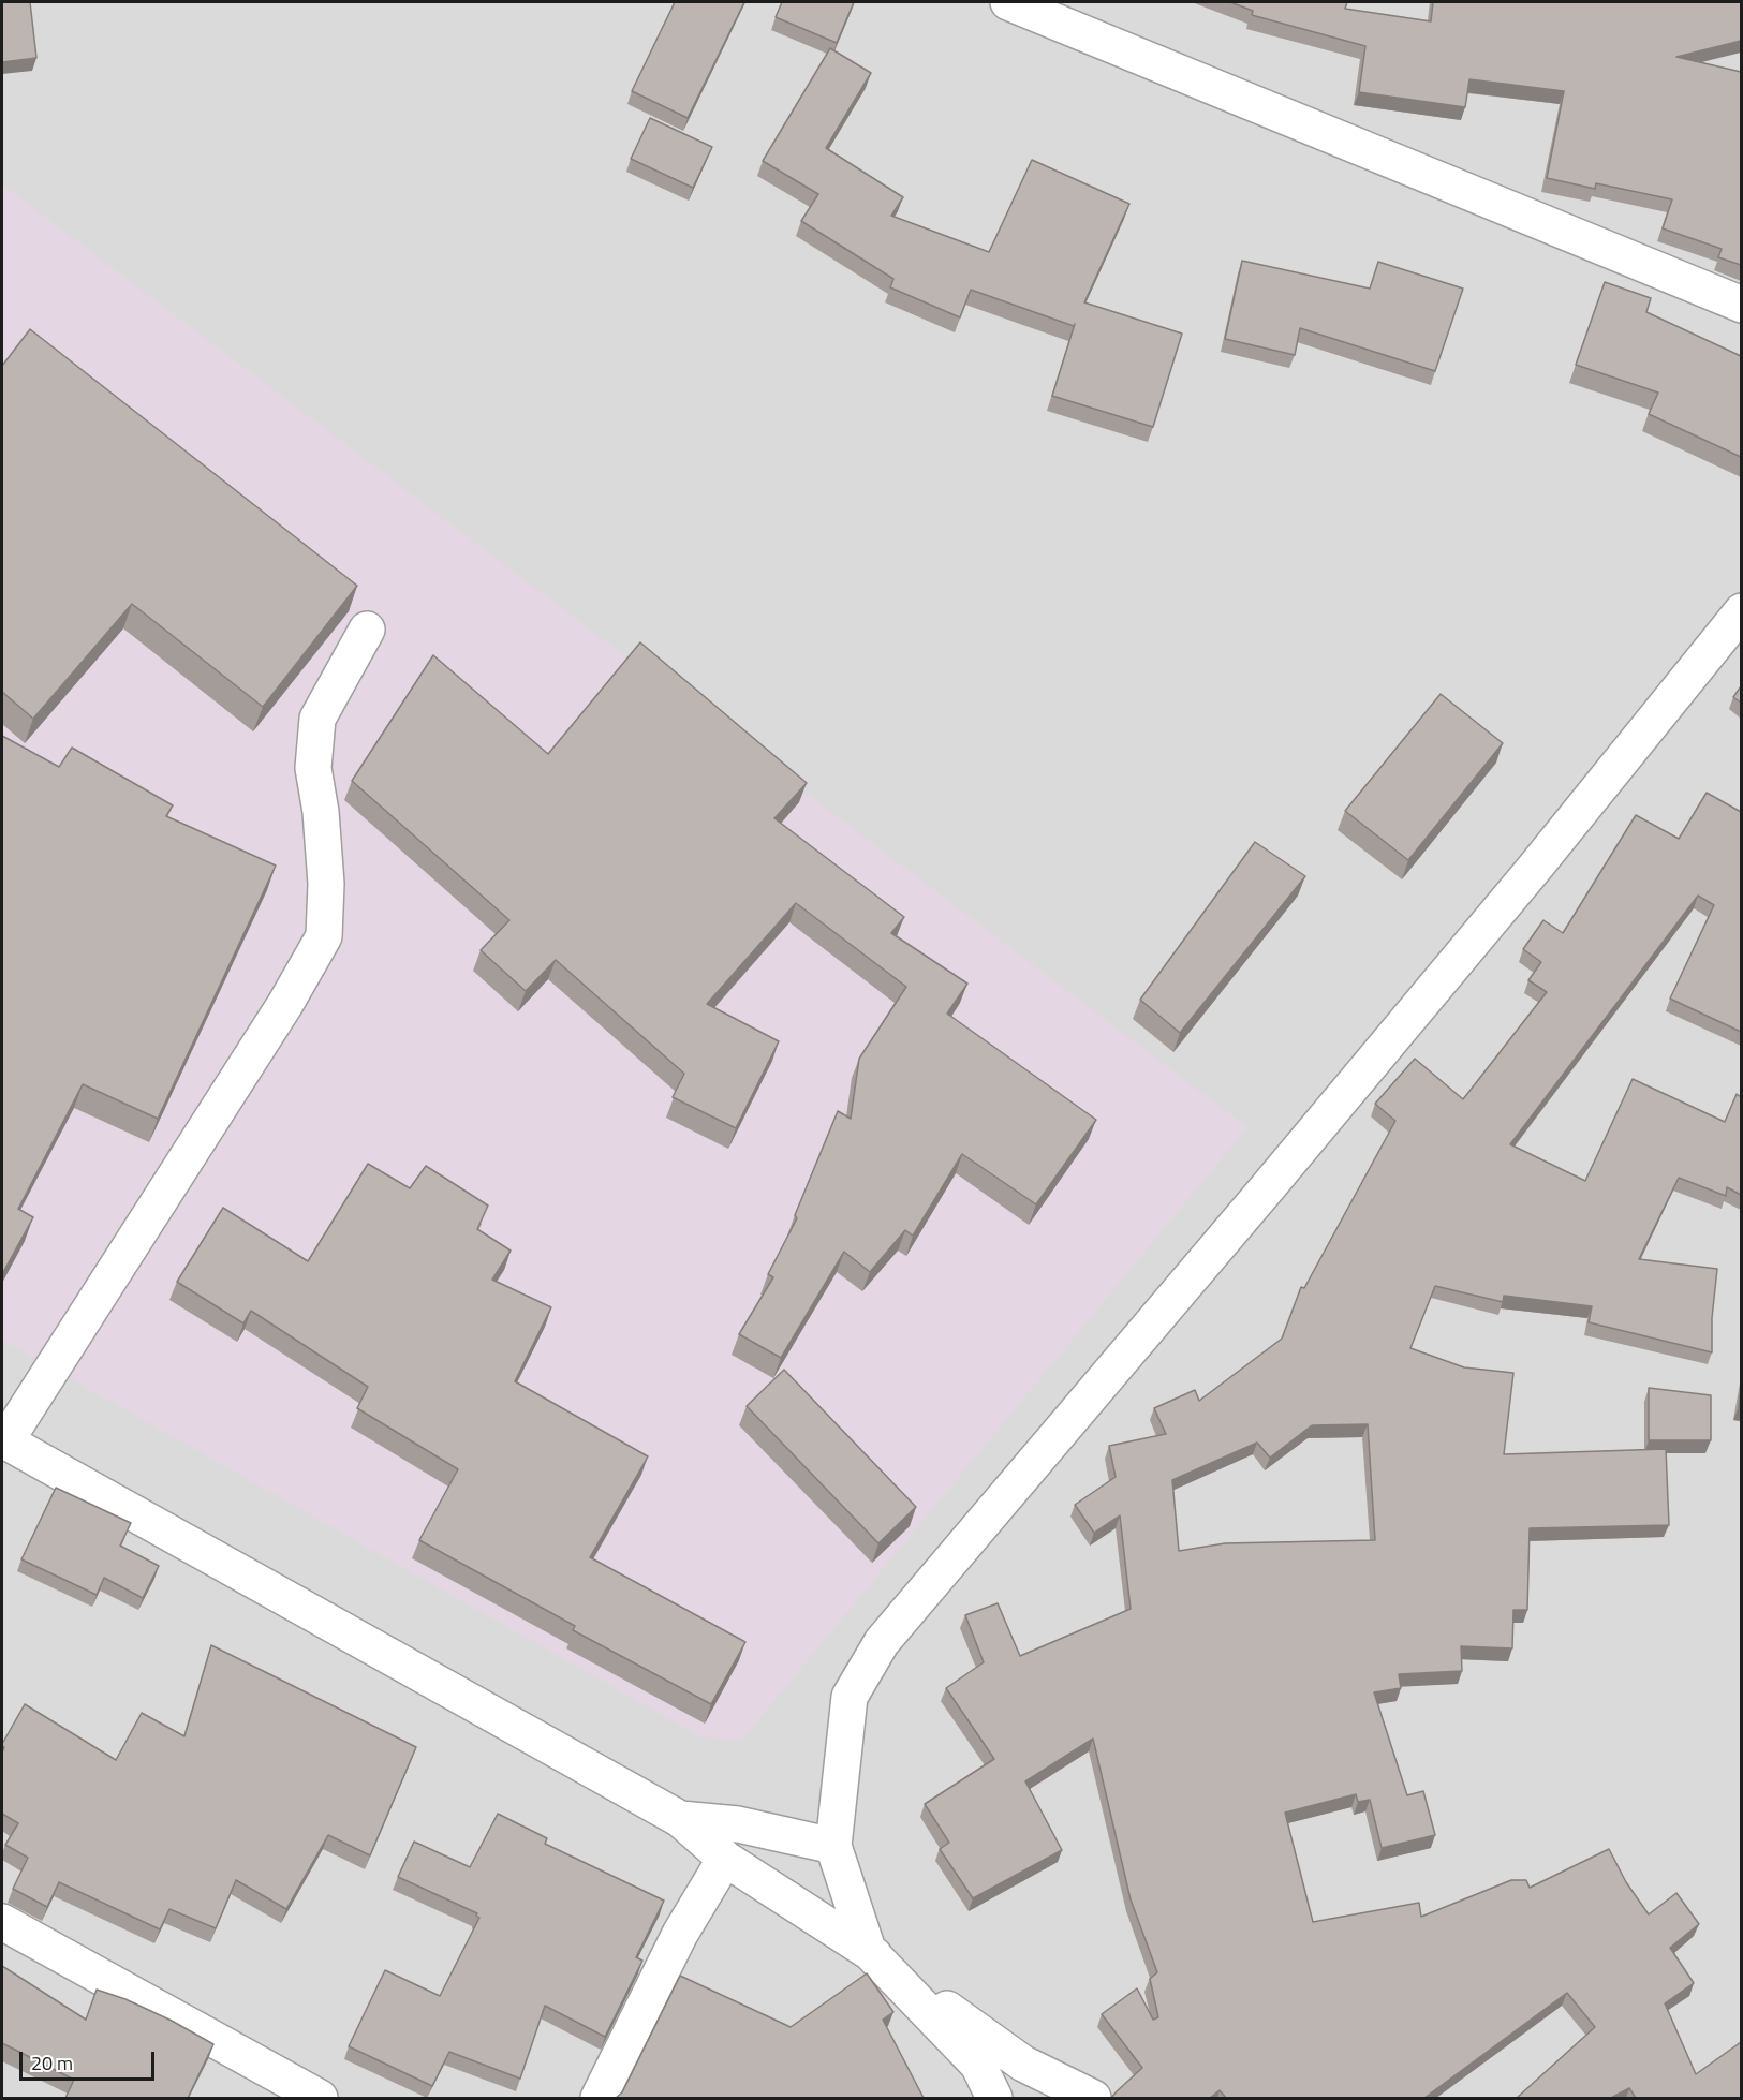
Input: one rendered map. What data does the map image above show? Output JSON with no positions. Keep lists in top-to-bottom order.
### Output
{
  "scale_bar": "20 m"
}
